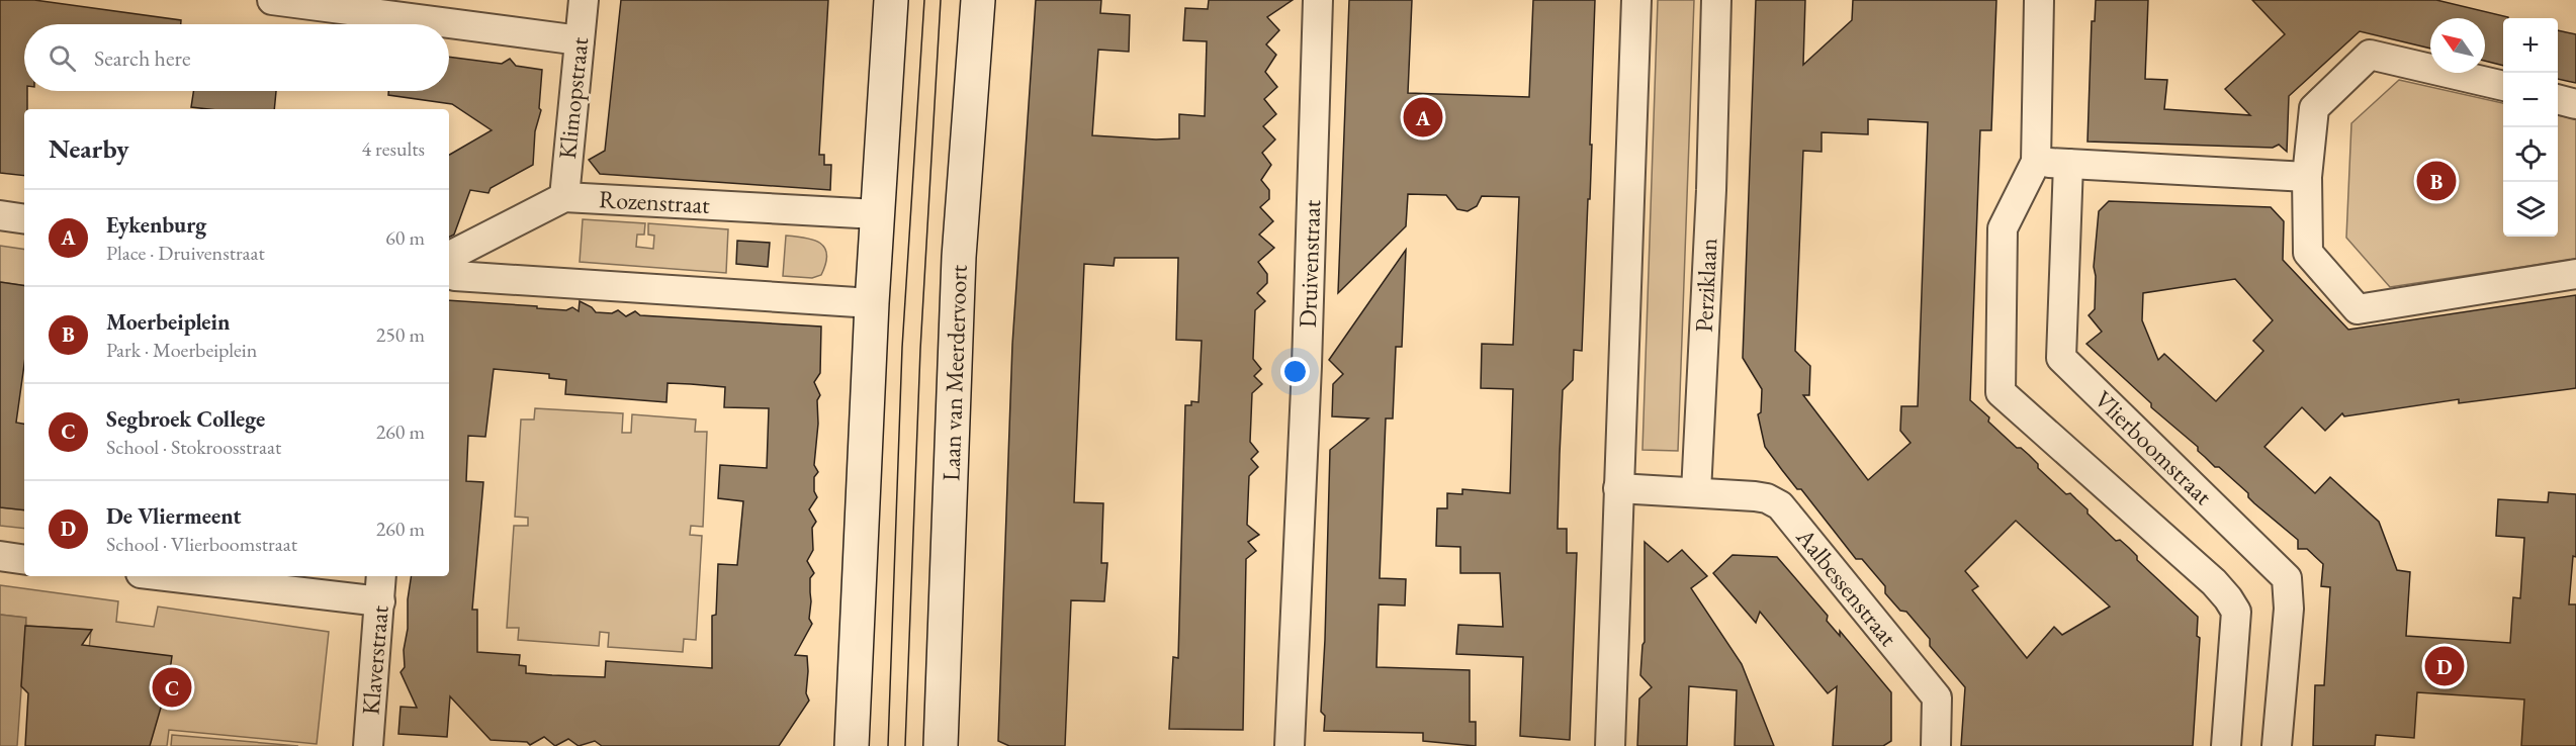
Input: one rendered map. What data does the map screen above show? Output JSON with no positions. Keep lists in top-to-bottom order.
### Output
{
  "streets": {
    "street": [
      "Klimopstraat",
      "Rozenstraat",
      "Druivenstraat",
      "Perziklaan",
      "Laan van Meerdervoort",
      "Vlierboomstraat",
      "Aalbessenstraat",
      "Klaverstraat"
    ]
  },
  "crossings": [
    ["Klimopstraat", "Rozenstraat"],
    ["Perziklaan", "Aalbessenstraat"]
  ],
  "north": "top left",
  "page": {
    "map_buttons": ["+", "−"],
    "search": "Search here",
    "pins": [
      "A",
      "B",
      "D",
      "C"
    ],
    "heading": ["Nearby", "4 results"],
    "list": [
      {
        "mark": "A",
        "name": "Eykenburg",
        "note": "Place · Druivenstraat",
        "value": "60 m"
      },
      {
        "mark": "B",
        "name": "Moerbeiplein",
        "note": "Park · Moerbeiplein",
        "value": "250 m"
      },
      {
        "mark": "C",
        "name": "Segbroek College",
        "note": "School · Stokroosstraat",
        "value": "260 m"
      },
      {
        "mark": "D",
        "name": "De Vliermeent",
        "note": "School · Vlierboomstraat",
        "value": "260 m"
      }
    ]
  }
}
